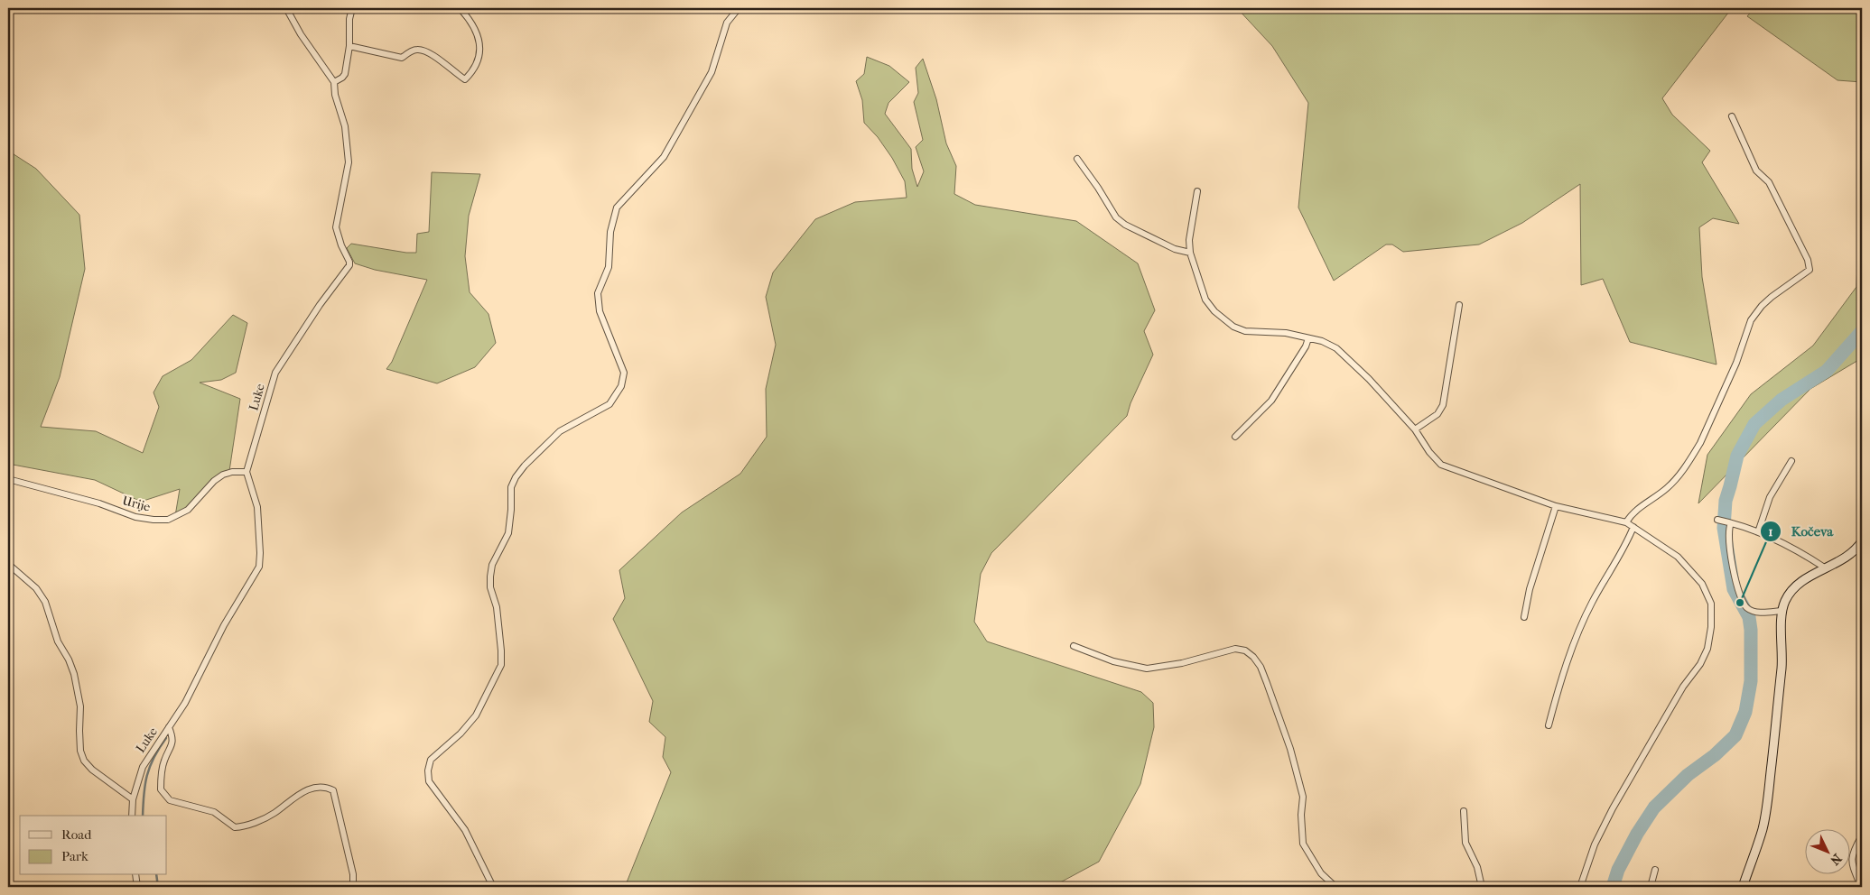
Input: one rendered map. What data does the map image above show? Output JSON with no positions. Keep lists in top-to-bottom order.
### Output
{
  "streets": {
    "street": ["Luke", "Urije"]
  },
  "crossings": [
    ["Luke", "Urije"]
  ],
  "places": ["Kočeva"],
  "legend": ["Road", "Park"],
  "north": "bottom right"
}
